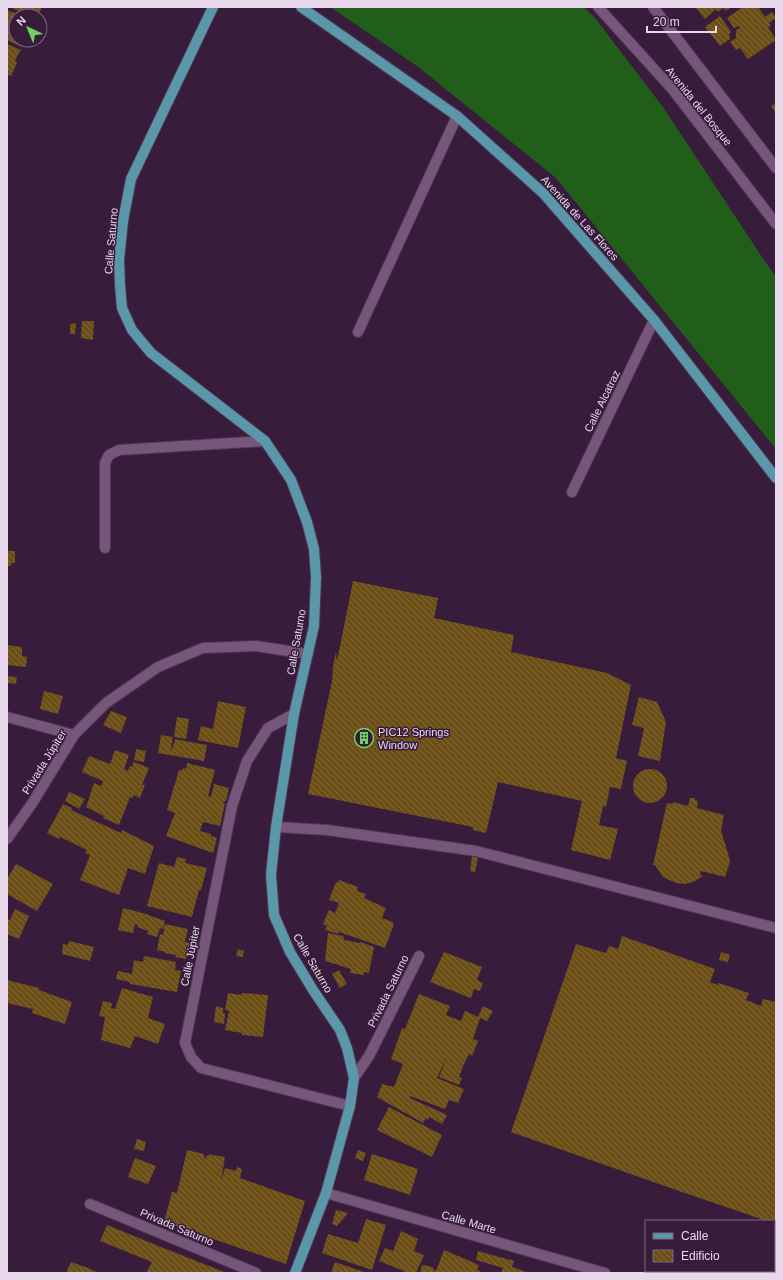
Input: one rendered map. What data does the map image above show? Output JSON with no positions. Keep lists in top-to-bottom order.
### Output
{
  "streets": {
    "main road": ["Avenida de Las Flores", "Calle Saturno"],
    "street": [
      "Avenida del Bosque",
      "Calle Alcatraz",
      "Privada Júpiter",
      "Calle Júpiter",
      "Privada Saturno",
      "Calle Marte"
    ]
  },
  "crossings": [
    ["Avenida de Las Flores", "Calle Alcatraz"],
    ["Calle Saturno", "Privada Júpiter"],
    ["Calle Saturno", "Calle Júpiter"],
    ["Calle Saturno", "Privada Saturno"],
    ["Calle Saturno", "Calle Marte"]
  ],
  "places": {
    "building": ["PIC12 Springs Window"]
  },
  "legend": ["Calle", "Edificio"],
  "scale_bar": "20 m",
  "north": "top left"
}
